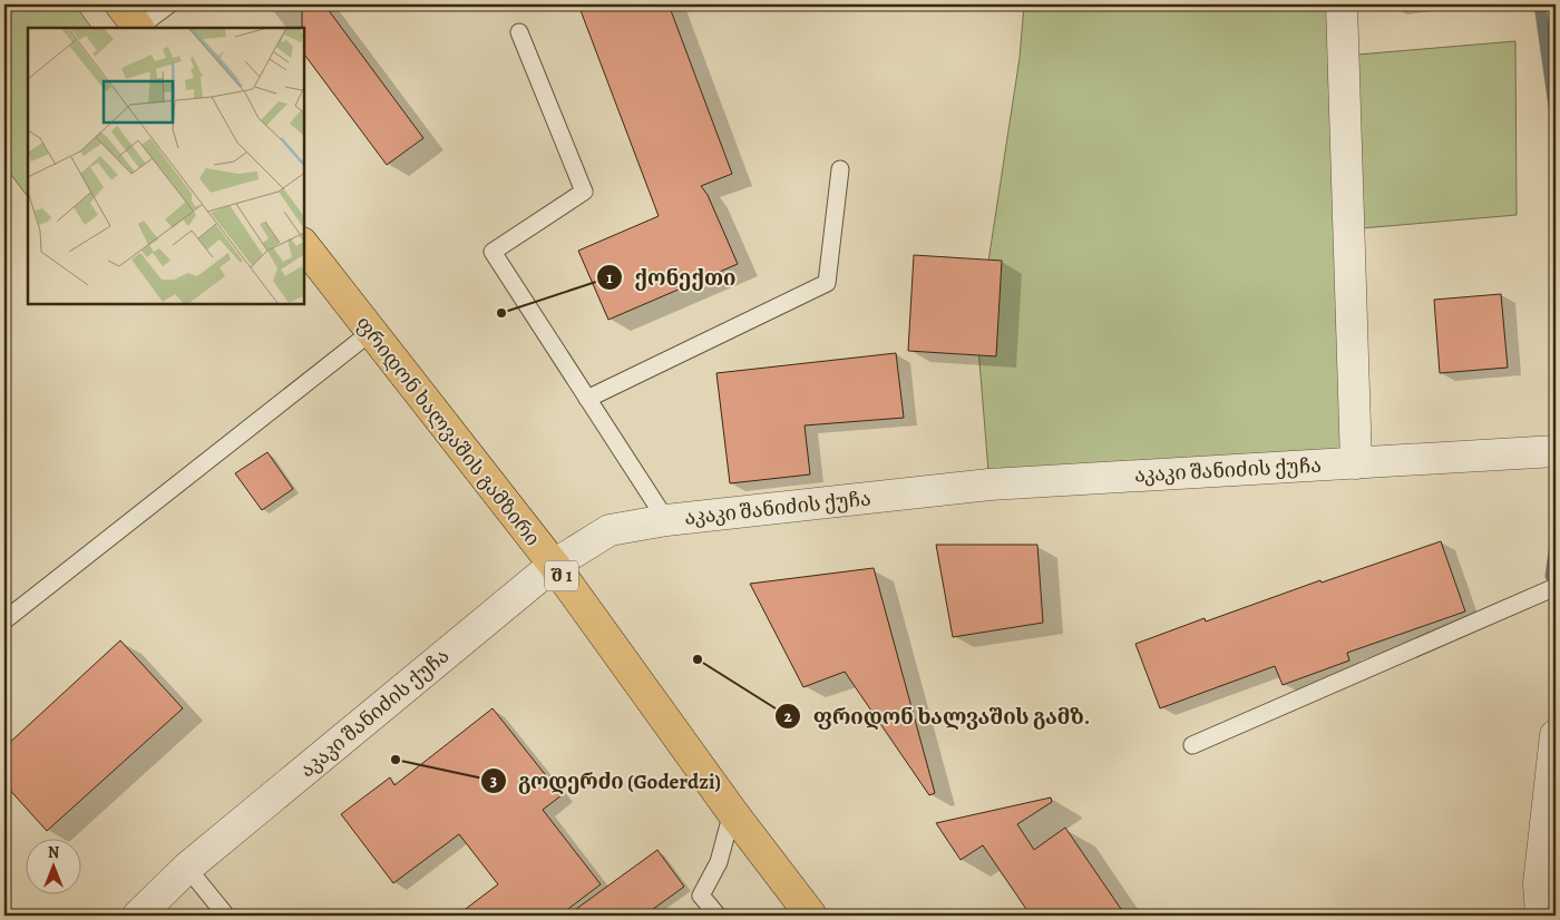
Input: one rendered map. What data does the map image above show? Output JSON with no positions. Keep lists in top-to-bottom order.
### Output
{
  "streets": {
    "main road": ["ფრიდონ ხალვაშის გამზირი", "შ 1"],
    "street": ["აკაკი შანიძის ქუჩა"]
  },
  "crossings": [
    ["ფრიდონ ხალვაშის გამზირი", "აკაკი შანიძის ქუჩა"]
  ],
  "places": ["ქონექთი", "ფრიდონ ხალვაშის გამზ.", "გოდერძი (Goderdzi)"],
  "north": "top"
}
